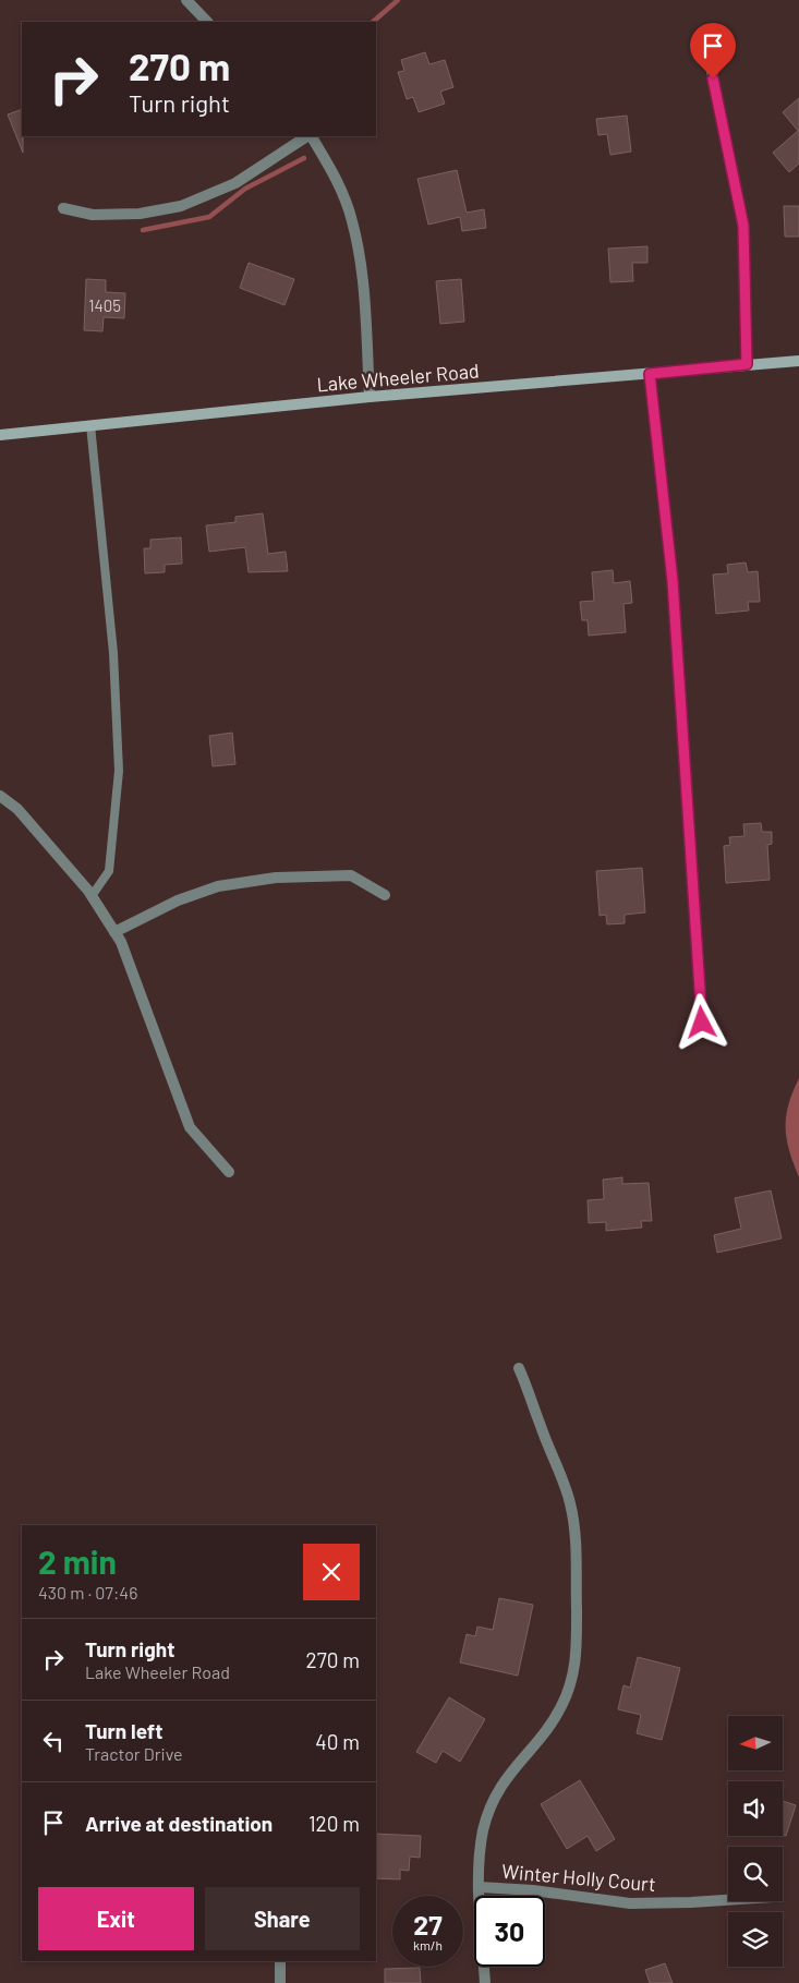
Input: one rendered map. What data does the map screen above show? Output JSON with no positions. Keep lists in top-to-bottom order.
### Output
{
  "streets": {
    "street": ["Lake Wheeler Road", "Winter Holly Court"]
  },
  "house_numbers": ["1405"],
  "north": "left",
  "page": {
    "turn": ["270 m", "Turn right"],
    "heading": ["2 min", "430 m · 07:46"],
    "list": [
      {
        "name": "Turn right",
        "note": "Lake Wheeler Road",
        "value": "270 m"
      },
      {
        "name": "Turn left",
        "note": "Tractor Drive",
        "value": "40 m"
      },
      {
        "name": "Arrive at destination",
        "value": "120 m"
      }
    ],
    "buttons": ["Exit", "Share"],
    "speed": "27 km/h",
    "limit": "30"
  }
}
